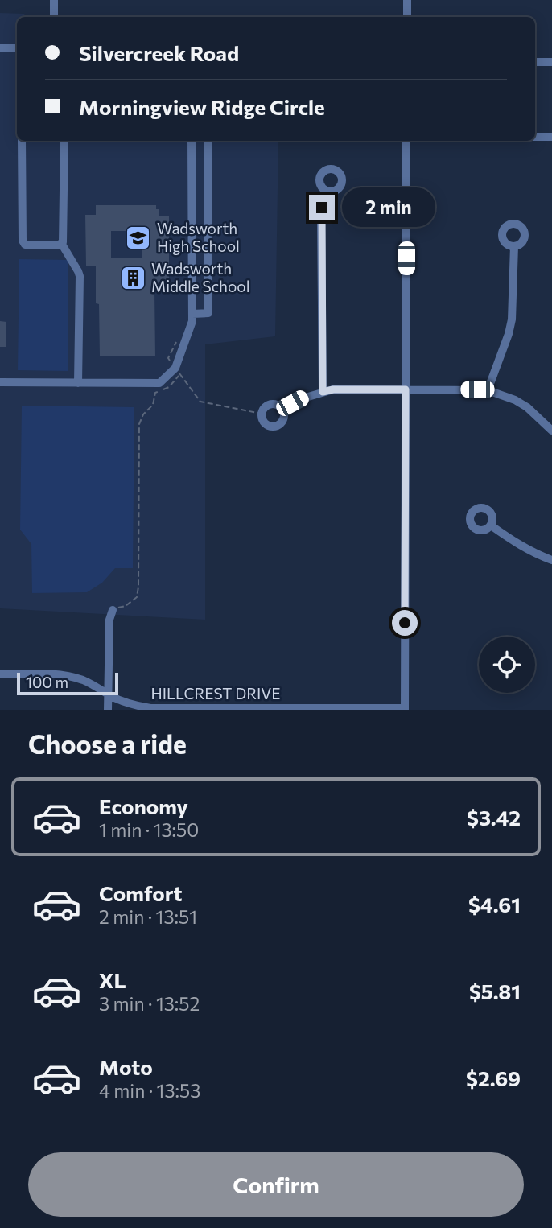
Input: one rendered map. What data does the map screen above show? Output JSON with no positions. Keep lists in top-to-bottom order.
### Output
{
  "streets": {
    "street": ["HILLCREST DRIVE"]
  },
  "places": {
    "school or university": ["Wadsworth High School"],
    "building": ["Wadsworth Middle School"]
  },
  "scale_bar": "100 m",
  "page": {
    "banner": ["Silvercreek Road", "Morningview Ridge Circle"],
    "bubble": "2 min",
    "scale": "100 m",
    "heading": "Choose a ride",
    "list": [
      {
        "name": "Economy",
        "note": "1 min · 13:50",
        "value": "$3.42"
      },
      {
        "name": "Comfort",
        "note": "2 min · 13:51",
        "value": "$4.61"
      },
      {
        "name": "XL",
        "note": "3 min · 13:52",
        "value": "$5.81"
      },
      {
        "name": "Moto",
        "note": "4 min · 13:53",
        "value": "$2.69"
      }
    ],
    "buttons": "Confirm"
  }
}
